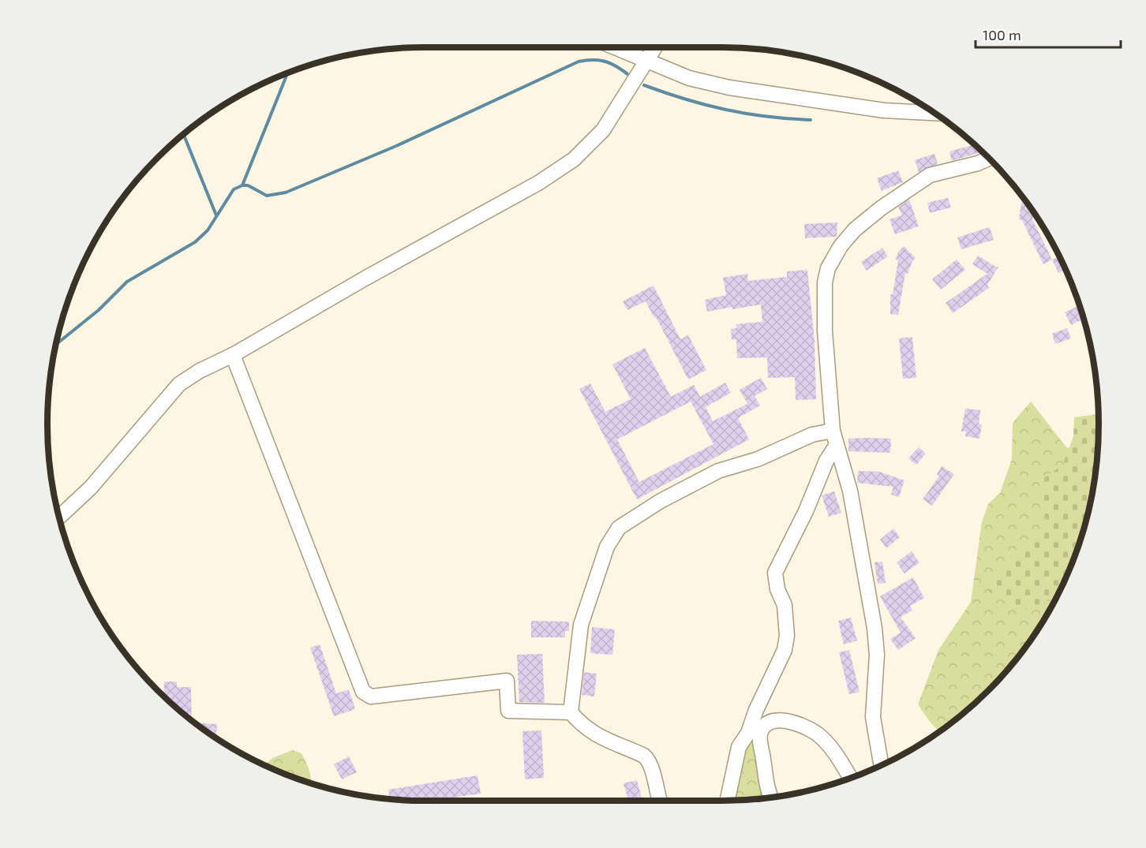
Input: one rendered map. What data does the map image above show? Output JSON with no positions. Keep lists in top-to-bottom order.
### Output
{
  "scale_bar": "100 m"
}
